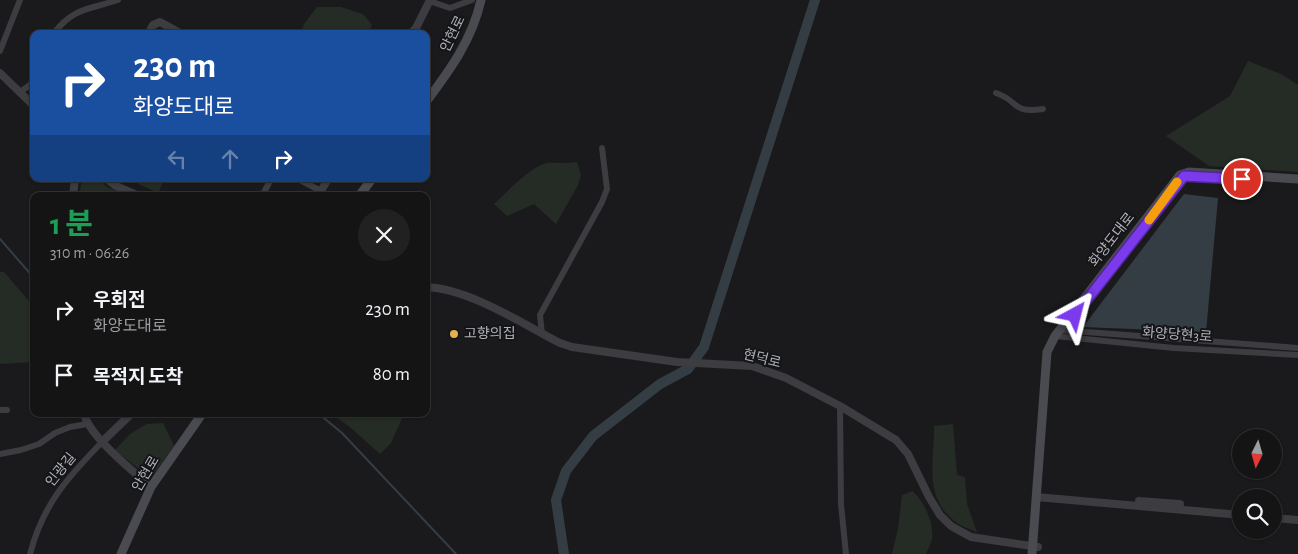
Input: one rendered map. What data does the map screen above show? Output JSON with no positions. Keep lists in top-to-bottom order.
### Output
{
  "streets": {
    "main road": ["안현로", "화양도대로"],
    "street": ["화양당현3로", "현덕로", "인광길"]
  },
  "crossings": [
    ["화양도대로", "화양당현3로"],
    ["화양도대로", "현덕로"]
  ],
  "places": ["고향의집"],
  "north": "bottom",
  "page": {
    "turn": ["230 m", "화양도대로"],
    "heading": ["1 분", "310 m · 06:26"],
    "list": [
      {
        "name": "우회전",
        "note": "화양도대로",
        "value": "230 m"
      },
      {
        "name": "목적지 도착",
        "value": "80 m"
      }
    ]
  }
}
